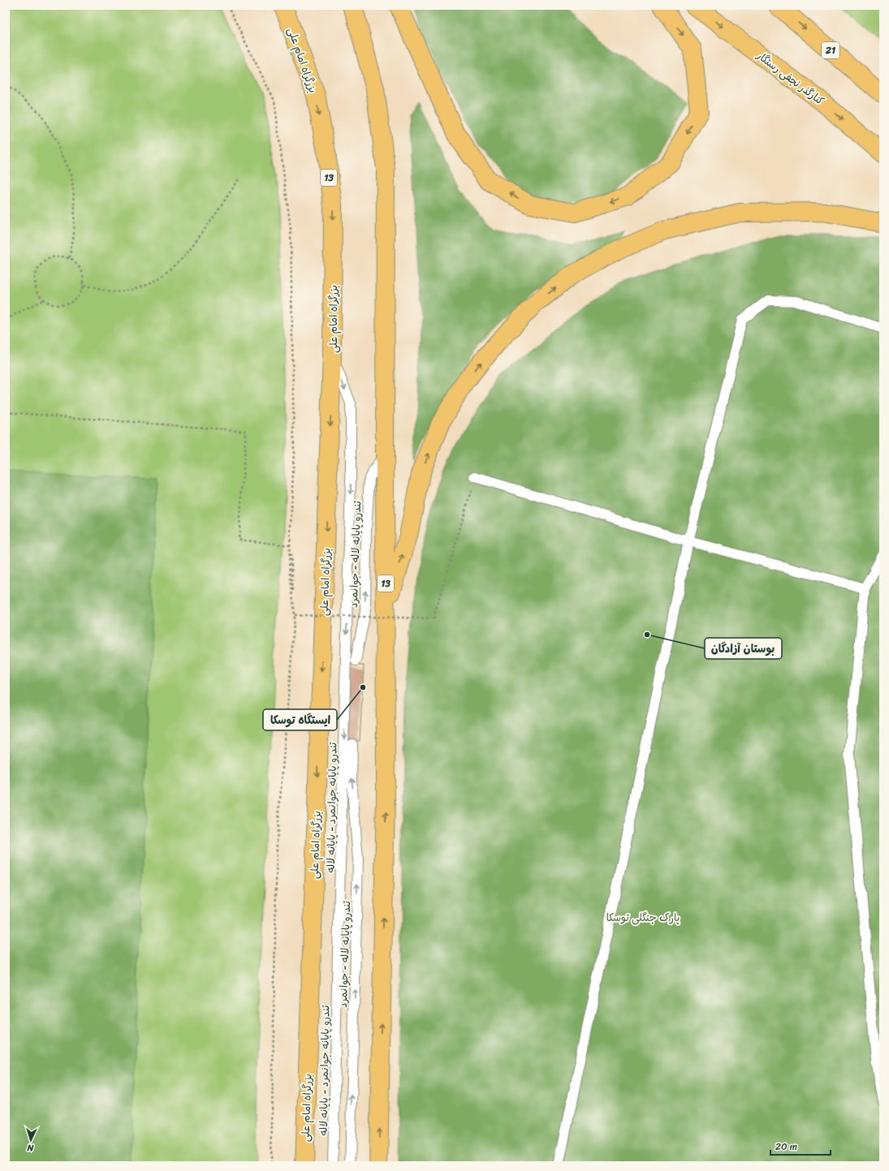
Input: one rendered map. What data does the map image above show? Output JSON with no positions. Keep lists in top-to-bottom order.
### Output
{
  "streets": {
    "main road": [
      "21",
      "بزرگراه امام علی",
      "کنارگذر نجفی رستگار",
      "13"
    ],
    "lane": ["تندرو پایانه لاله - جوانمرد", "تندرو پایانه جوانمرد - پایانه لاله"]
  },
  "crossings": [
    ["بزرگراه امام علی", "تندرو پایانه جوانمرد - پایانه لاله"],
    ["13", "تندرو پایانه لاله - جوانمرد"]
  ],
  "one_way": ["تندرو پایانه لاله - جوانمرد", "تندرو پایانه جوانمرد - پایانه لاله"],
  "parks": ["پارک جنگلی توسکا"],
  "places": ["بوستان آزادگان", "ایستگاه توسکا"],
  "scale_bar": "20 m",
  "north": "bottom"
}
